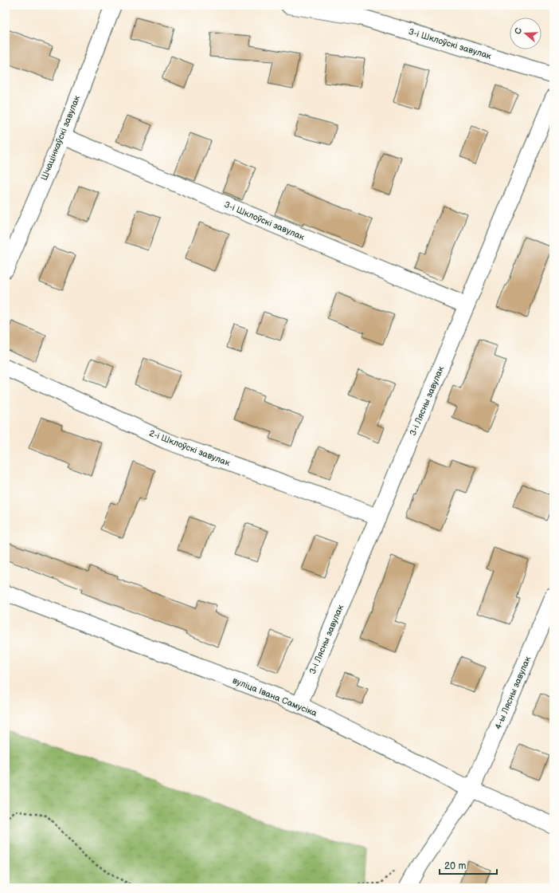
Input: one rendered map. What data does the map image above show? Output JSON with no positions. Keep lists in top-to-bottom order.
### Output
{
  "streets": {
    "street": [
      "3-і Шклоўскі завулак",
      "Шчацінкаўскі завулак",
      "3-і Лясны завулак",
      "2-і Шклоўскі завулак",
      "4-ы Лясны завулак",
      "вуліца Івана Самусіка"
    ]
  },
  "crossings": [
    ["3-і Шклоўскі завулак", "Шчацінкаўскі завулак"],
    ["3-і Шклоўскі завулак", "3-і Лясны завулак"],
    ["3-і Лясны завулак", "2-і Шклоўскі завулак"],
    ["3-і Лясны завулак", "вуліца Івана Самусіка"],
    ["4-ы Лясны завулак", "вуліца Івана Самусіка"]
  ],
  "scale_bar": "20 m",
  "north": "left"
}
